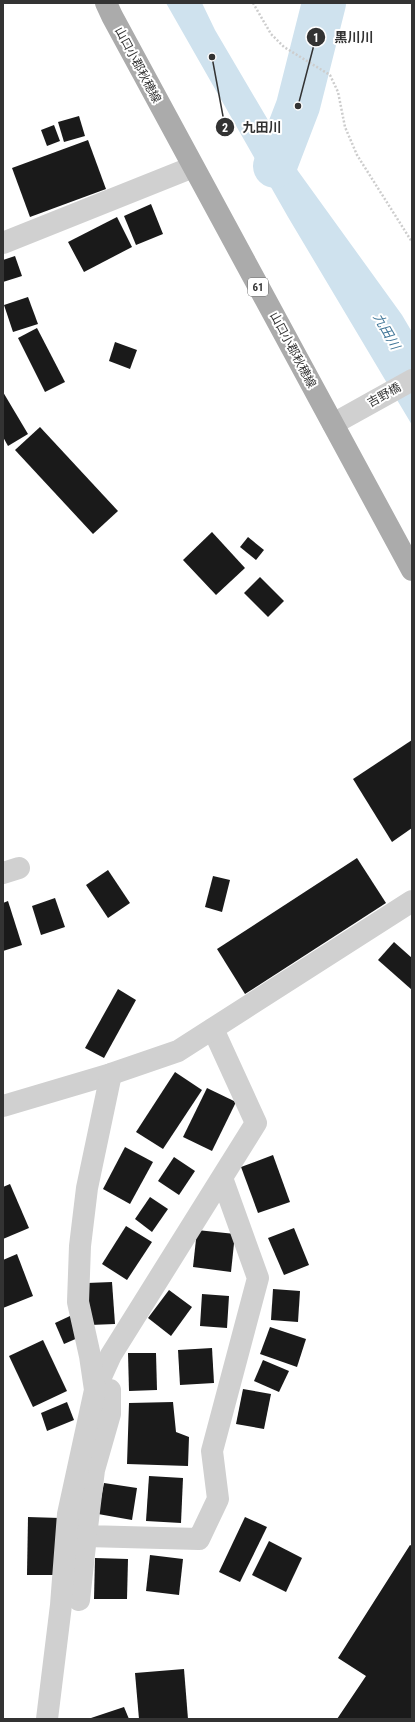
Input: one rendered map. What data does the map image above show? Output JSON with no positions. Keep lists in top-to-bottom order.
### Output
{
  "streets": {
    "main road": ["山口小郡秋穂線", "61"],
    "street": ["吉野橋"]
  },
  "crossings": [
    ["山口小郡秋穂線", "吉野橋"]
  ],
  "water": ["九田川"],
  "places": ["九田川", "黒川川"]
}
